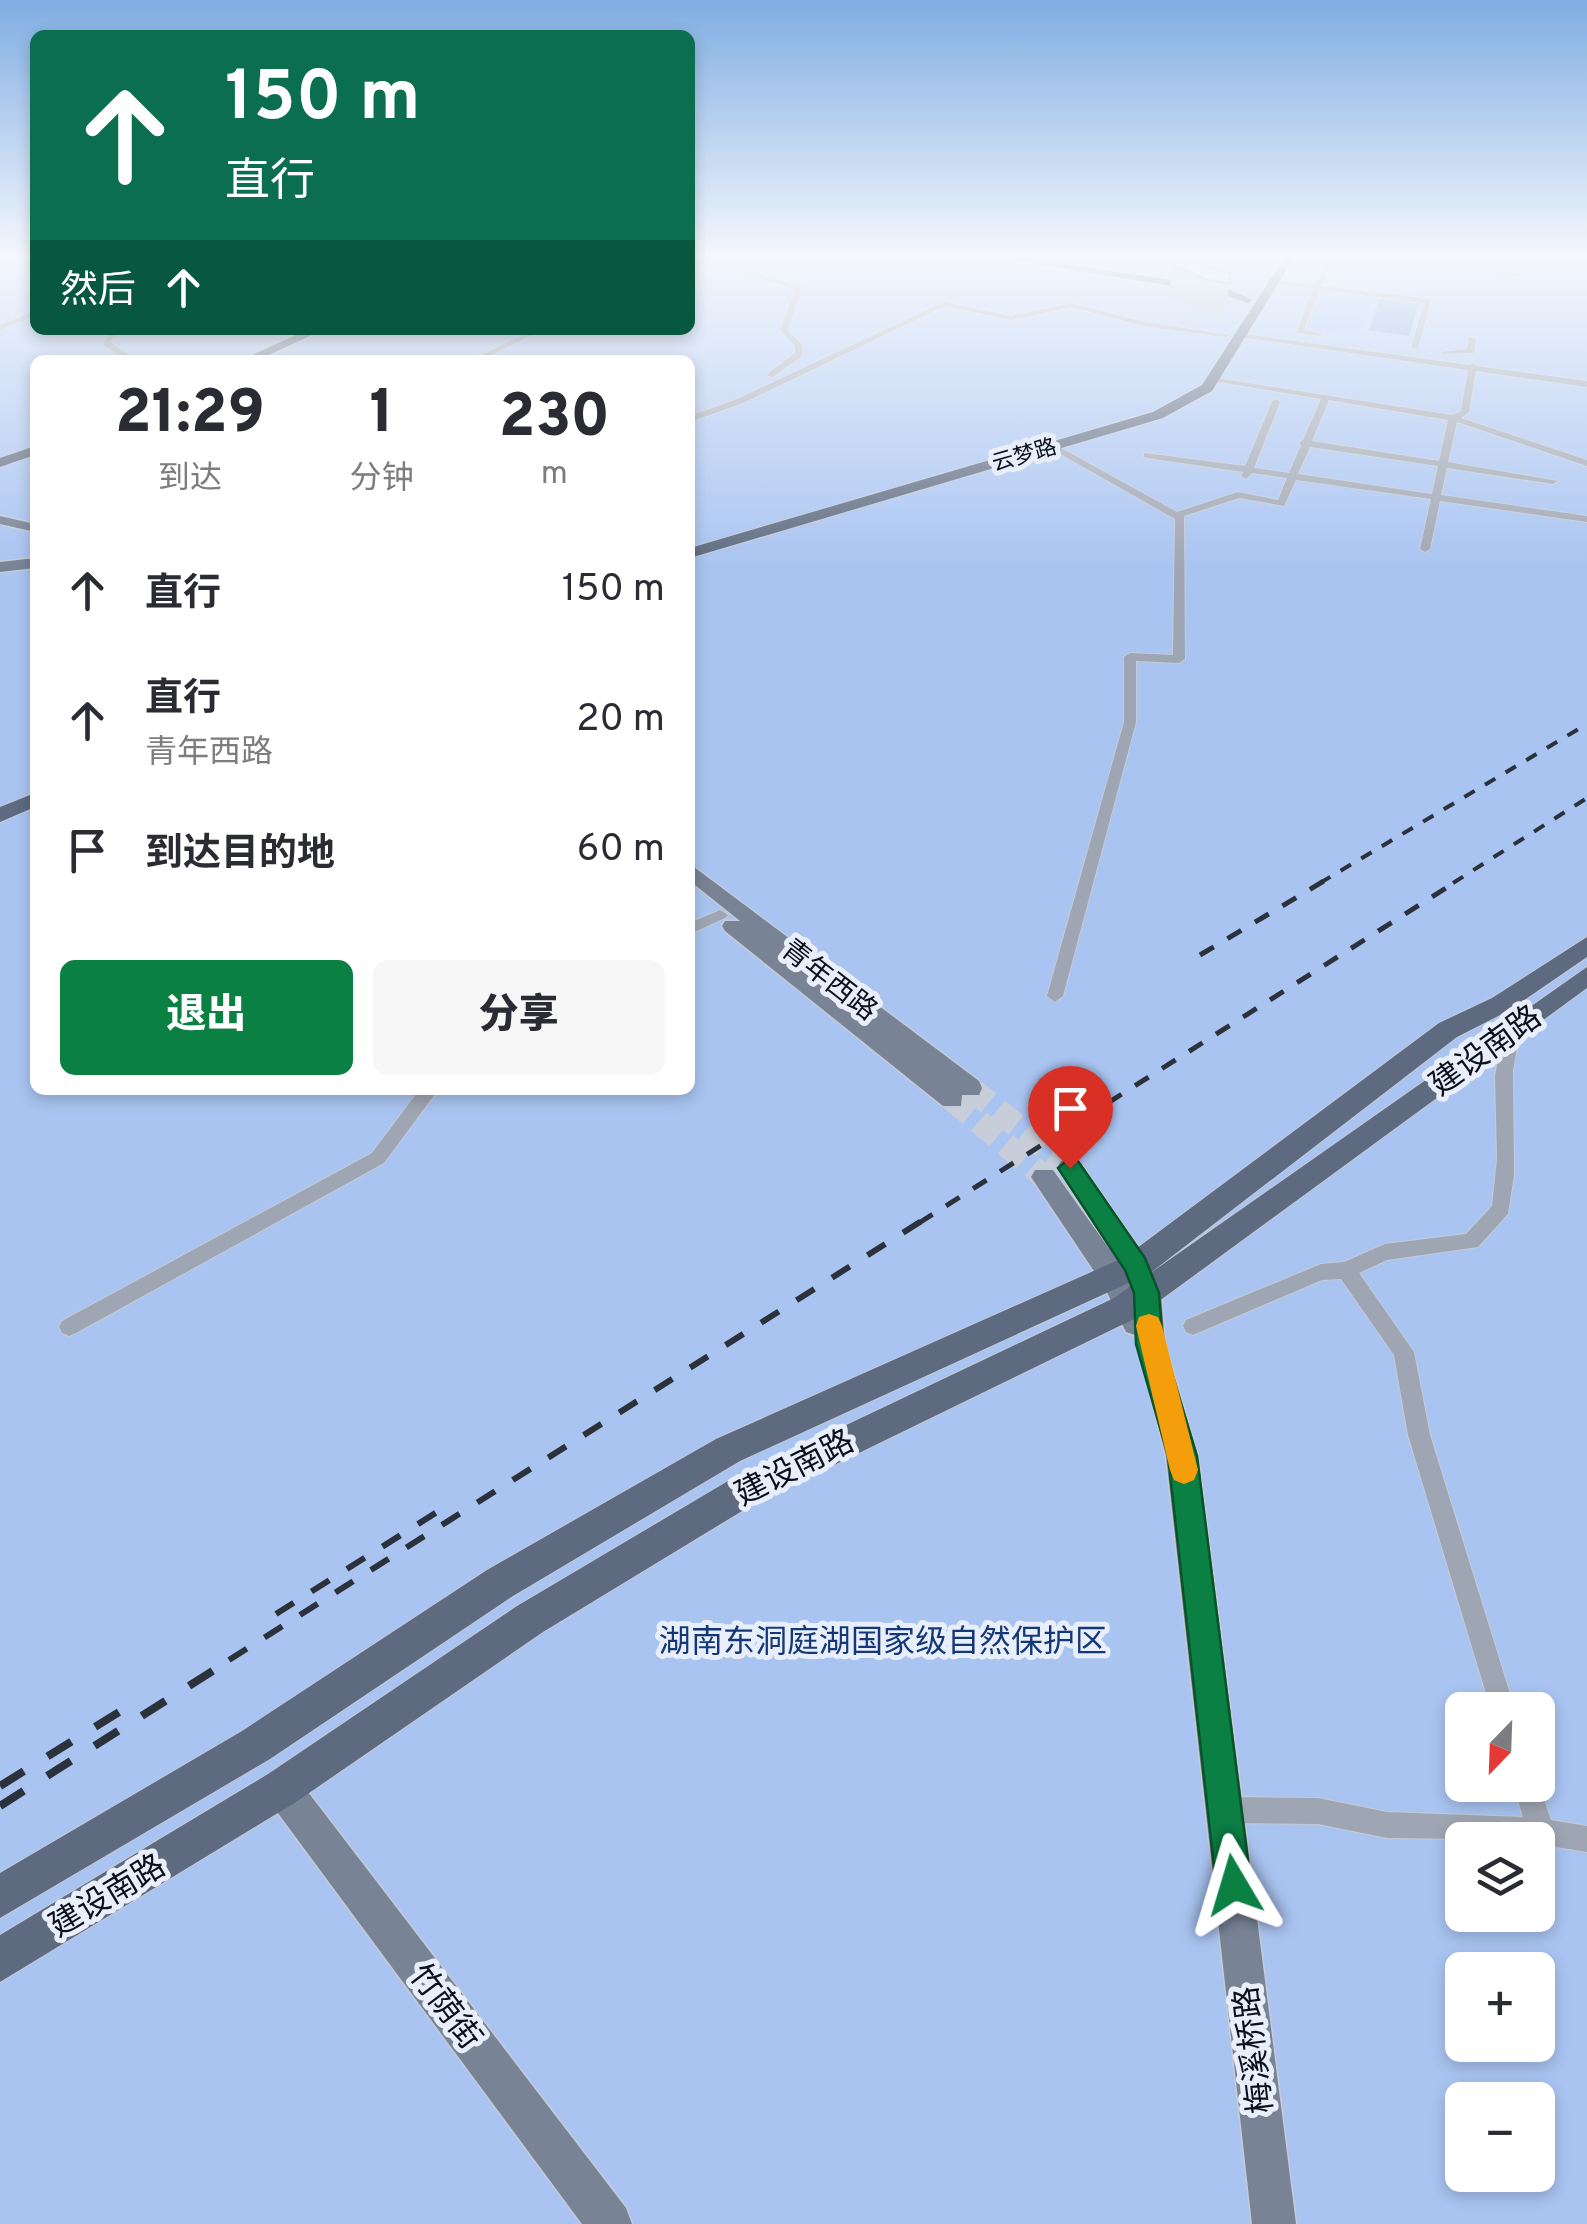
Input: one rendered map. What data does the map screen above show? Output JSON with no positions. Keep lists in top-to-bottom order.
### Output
{
  "streets": {
    "main road": [
      "云梦路",
      "青年西路",
      "建设南路",
      "竹荫街",
      "梅溪桥路"
    ]
  },
  "crossings": [
    ["建设南路", "竹荫街"],
    ["建设南路", "梅溪桥路"]
  ],
  "parks": ["湖南东洞庭湖国家级自然保护区"],
  "north": "bottom left",
  "page": {
    "turn": ["150 m", "直行"],
    "then": "然后",
    "eta": [
      "21:29",
      "到达",
      "1",
      "分钟",
      "230",
      "m"
    ],
    "list": [
      {
        "name": "直行",
        "value": "150 m"
      },
      {
        "name": "直行",
        "note": "青年西路",
        "value": "20 m"
      },
      {
        "name": "到达目的地",
        "value": "60 m"
      }
    ],
    "buttons": ["退出", "分享"],
    "map_buttons": ["+", "−"]
  }
}
